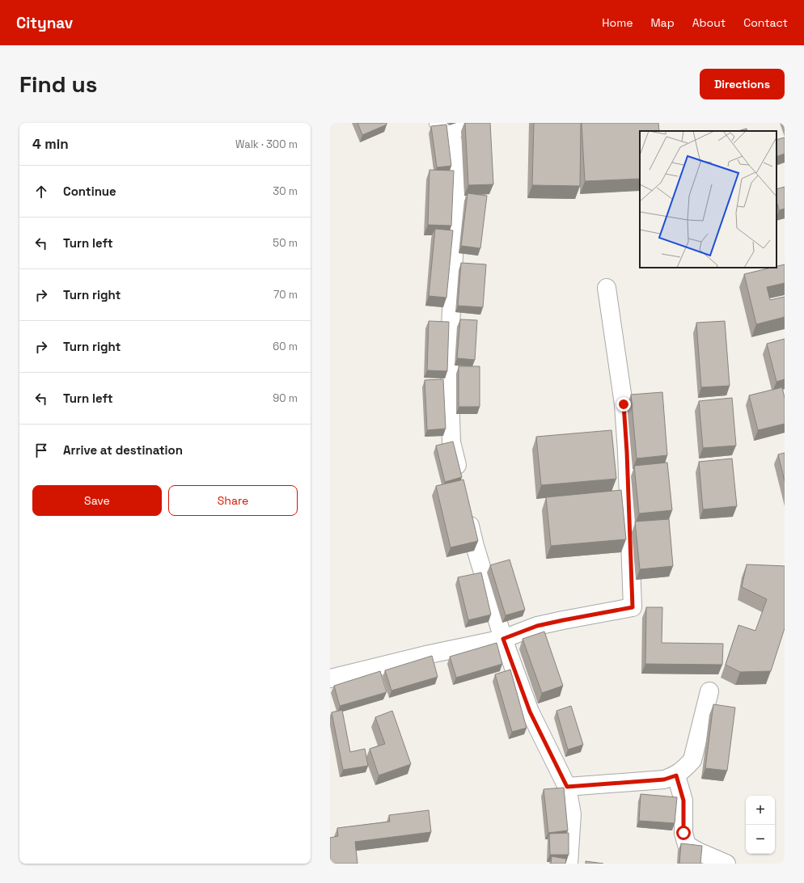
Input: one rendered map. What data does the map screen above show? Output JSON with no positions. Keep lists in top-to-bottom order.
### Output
{
  "page": {
    "header": "Citynav",
    "nav": [
      "Home",
      "Map",
      "About",
      "Contact"
    ],
    "buttons": [
      "Directions",
      ["Save", "Share"]
    ],
    "title": "Find us",
    "heading": ["4 min", "Walk · 300 m"],
    "list": [
      ["Continue", "30 m"],
      ["Turn left", "50 m"],
      ["Turn right", "70 m"],
      ["Turn right", "60 m"],
      ["Turn left", "90 m"],
      "Arrive at destination"
    ],
    "map_buttons": ["+", "−"]
  }
}
